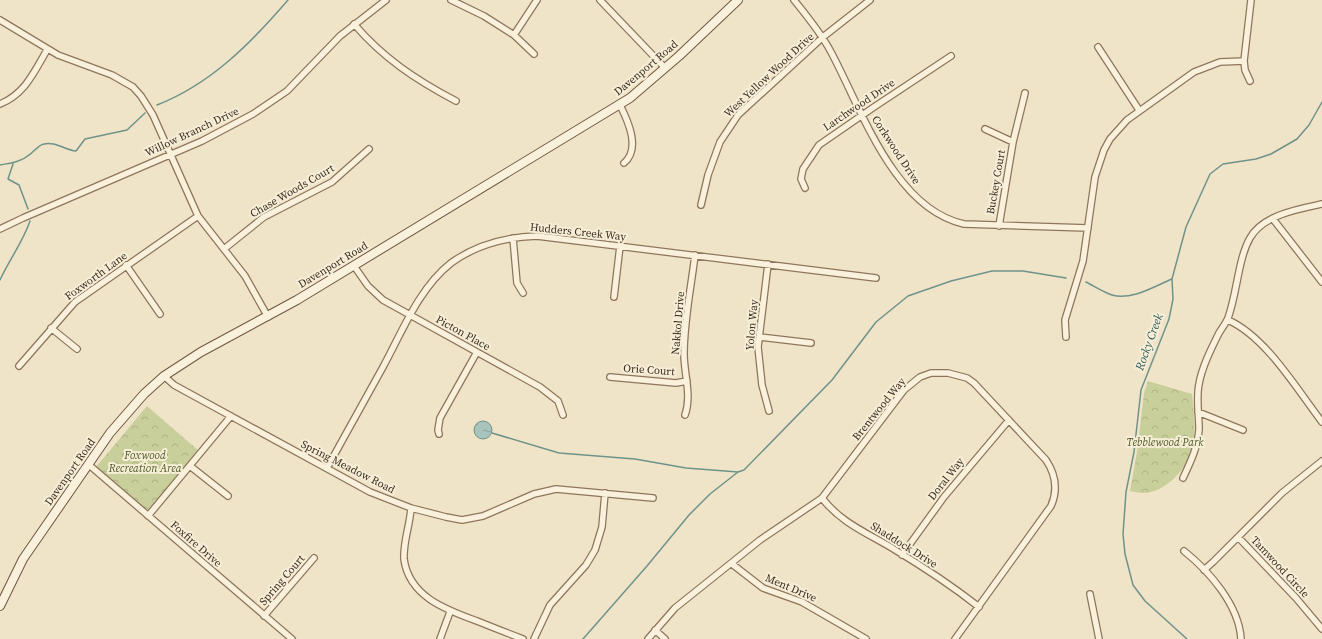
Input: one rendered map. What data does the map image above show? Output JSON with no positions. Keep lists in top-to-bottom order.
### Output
{
  "streets": {
    "street": [
      "Davenport Road",
      "West Yellow Wood Drive",
      "Larchwood Drive",
      "Willow Branch Drive",
      "Corkwood Drive",
      "Buckey Court",
      "Chase Woods Court",
      "Hudders Creek Way",
      "Foxworth Lane",
      "Nakkol Drive",
      "Yolon Way",
      "Picton Place",
      "Orie Court",
      "Brentwood Way",
      "Spring Meadow Road",
      "Doral Way",
      "Foxfire Drive",
      "Shaddock Drive",
      "Tamwood Circle",
      "Spring Court",
      "Ment Drive"
    ]
  },
  "crossings": [
    ["Davenport Road", "Picton Place"],
    ["Davenport Road", "Spring Meadow Road"],
    ["Davenport Road", "Foxfire Drive"],
    ["West Yellow Wood Drive", "Corkwood Drive"],
    ["Larchwood Drive", "Corkwood Drive"],
    ["Corkwood Drive", "Buckey Court"],
    ["Hudders Creek Way", "Nakkol Drive"],
    ["Hudders Creek Way", "Yolon Way"],
    ["Hudders Creek Way", "Picton Place"],
    ["Hudders Creek Way", "Spring Meadow Road"],
    ["Nakkol Drive", "Orie Court"],
    ["Brentwood Way", "Doral Way"],
    ["Brentwood Way", "Shaddock Drive"],
    ["Brentwood Way", "Ment Drive"],
    ["Doral Way", "Shaddock Drive"],
    ["Foxfire Drive", "Spring Court"]
  ],
  "water": ["Rocky Creek"],
  "parks": ["Tebblewood Park", "Foxwood Recreation Area"]
}
